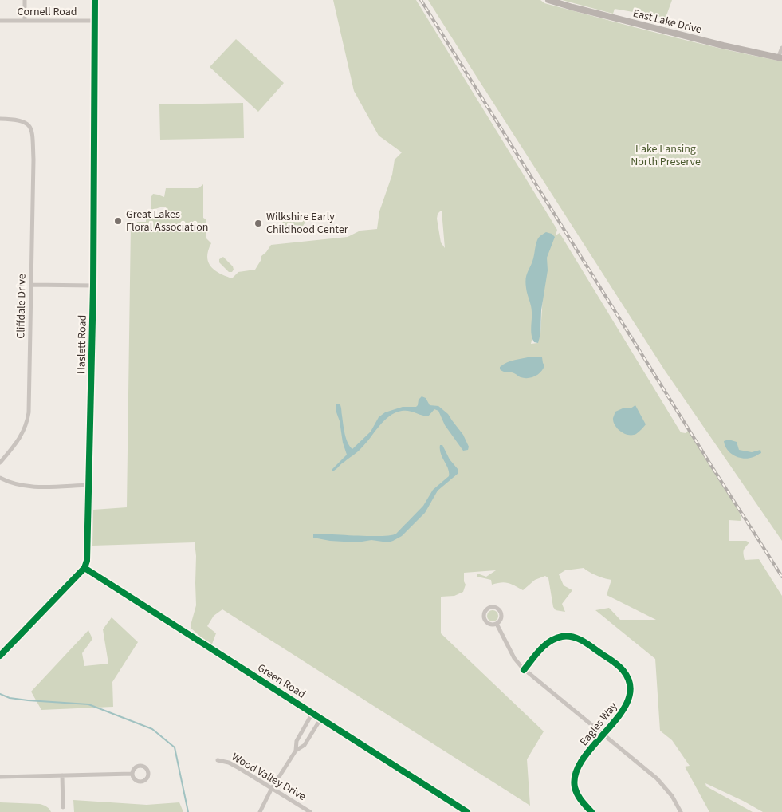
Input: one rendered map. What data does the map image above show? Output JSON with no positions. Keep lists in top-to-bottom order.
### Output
{
  "streets": {
    "street": [
      "Cornell Road",
      "East Lake Drive",
      "Cliffdale Drive",
      "Haslett Road",
      "Green Road",
      "Eagles Way",
      "Wood Valley Drive"
    ]
  },
  "crossings": [
    ["Cornell Road", "Haslett Road"],
    ["Haslett Road", "Green Road"]
  ],
  "parks": ["Lake Lansing North Preserve"],
  "places": ["Great Lakes Floral Association", "Wilkshire Early Childhood Center"]
}
